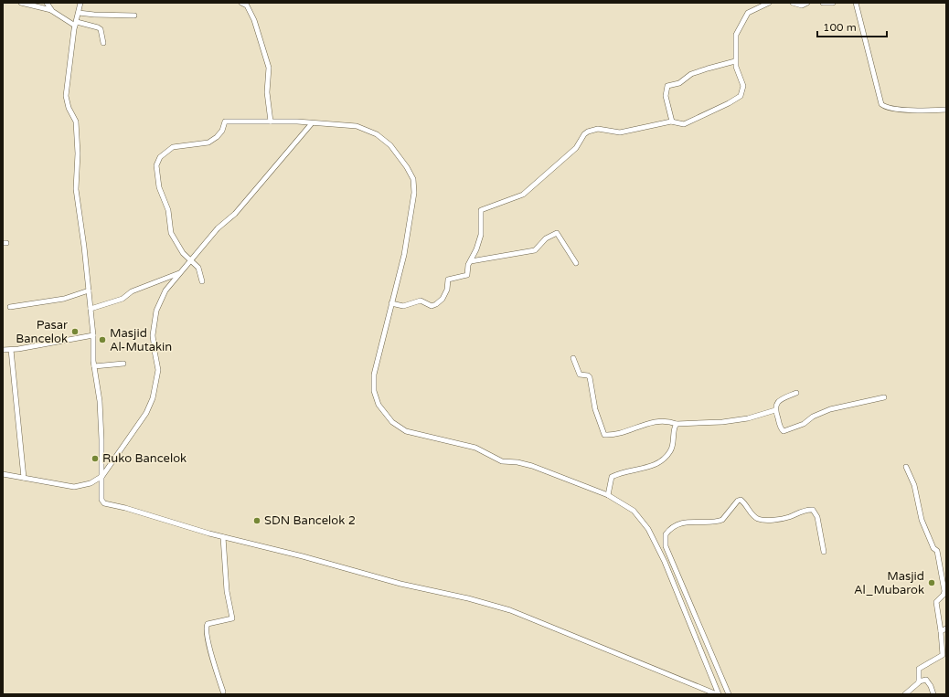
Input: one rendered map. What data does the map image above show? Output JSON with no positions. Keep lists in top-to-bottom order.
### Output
{
  "places": [
    "Pasar Bancelok",
    "Masjid Al-Mutakin",
    "Ruko Bancelok",
    "SDN Bancelok 2",
    "Masjid Al_Mubarok"
  ],
  "scale_bar": "100 m"
}
